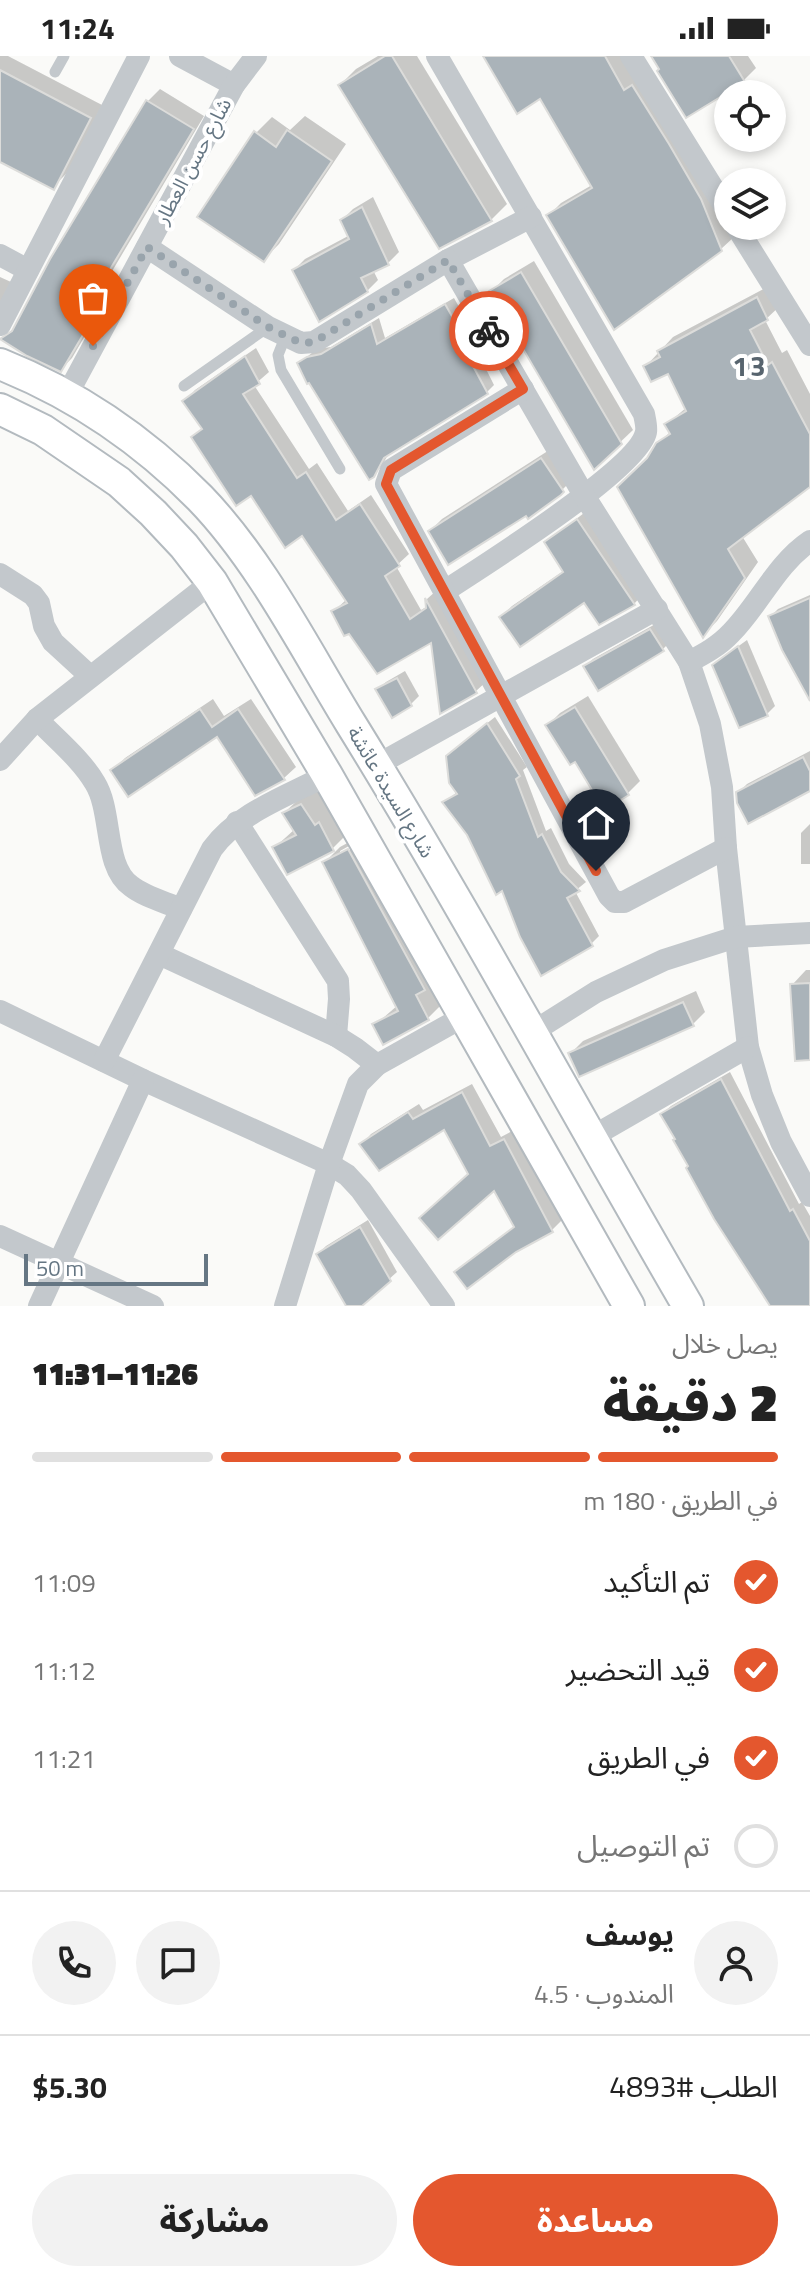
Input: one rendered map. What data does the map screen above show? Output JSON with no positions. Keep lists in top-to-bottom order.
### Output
{
  "streets": {
    "street": ["شارع حسن العطار", "شارع السيدة عائشة"]
  },
  "crossings": [
    ["شارع حسن العطار", "شارع السيدة عائشة"]
  ],
  "districts": ["13"],
  "scale_bar": "50 m",
  "page": {
    "status": "11:24",
    "scale": "50 m",
    "heading": ["2 دقيقة", "يصل خلال", "11:26–11:31"],
    "panel": [
      "يوسف",
      "المندوب · 4.5",
      "الطلب #4893",
      "$5.30"
    ],
    "bar": "في الطريق · 180 m",
    "list": [
      ["تم التأكيد", "11:09"],
      ["قيد التحضير", "11:12"],
      ["في الطريق", "11:21"],
      "تم التوصيل"
    ],
    "buttons": ["مساعدة", "مشاركة"]
  }
}
